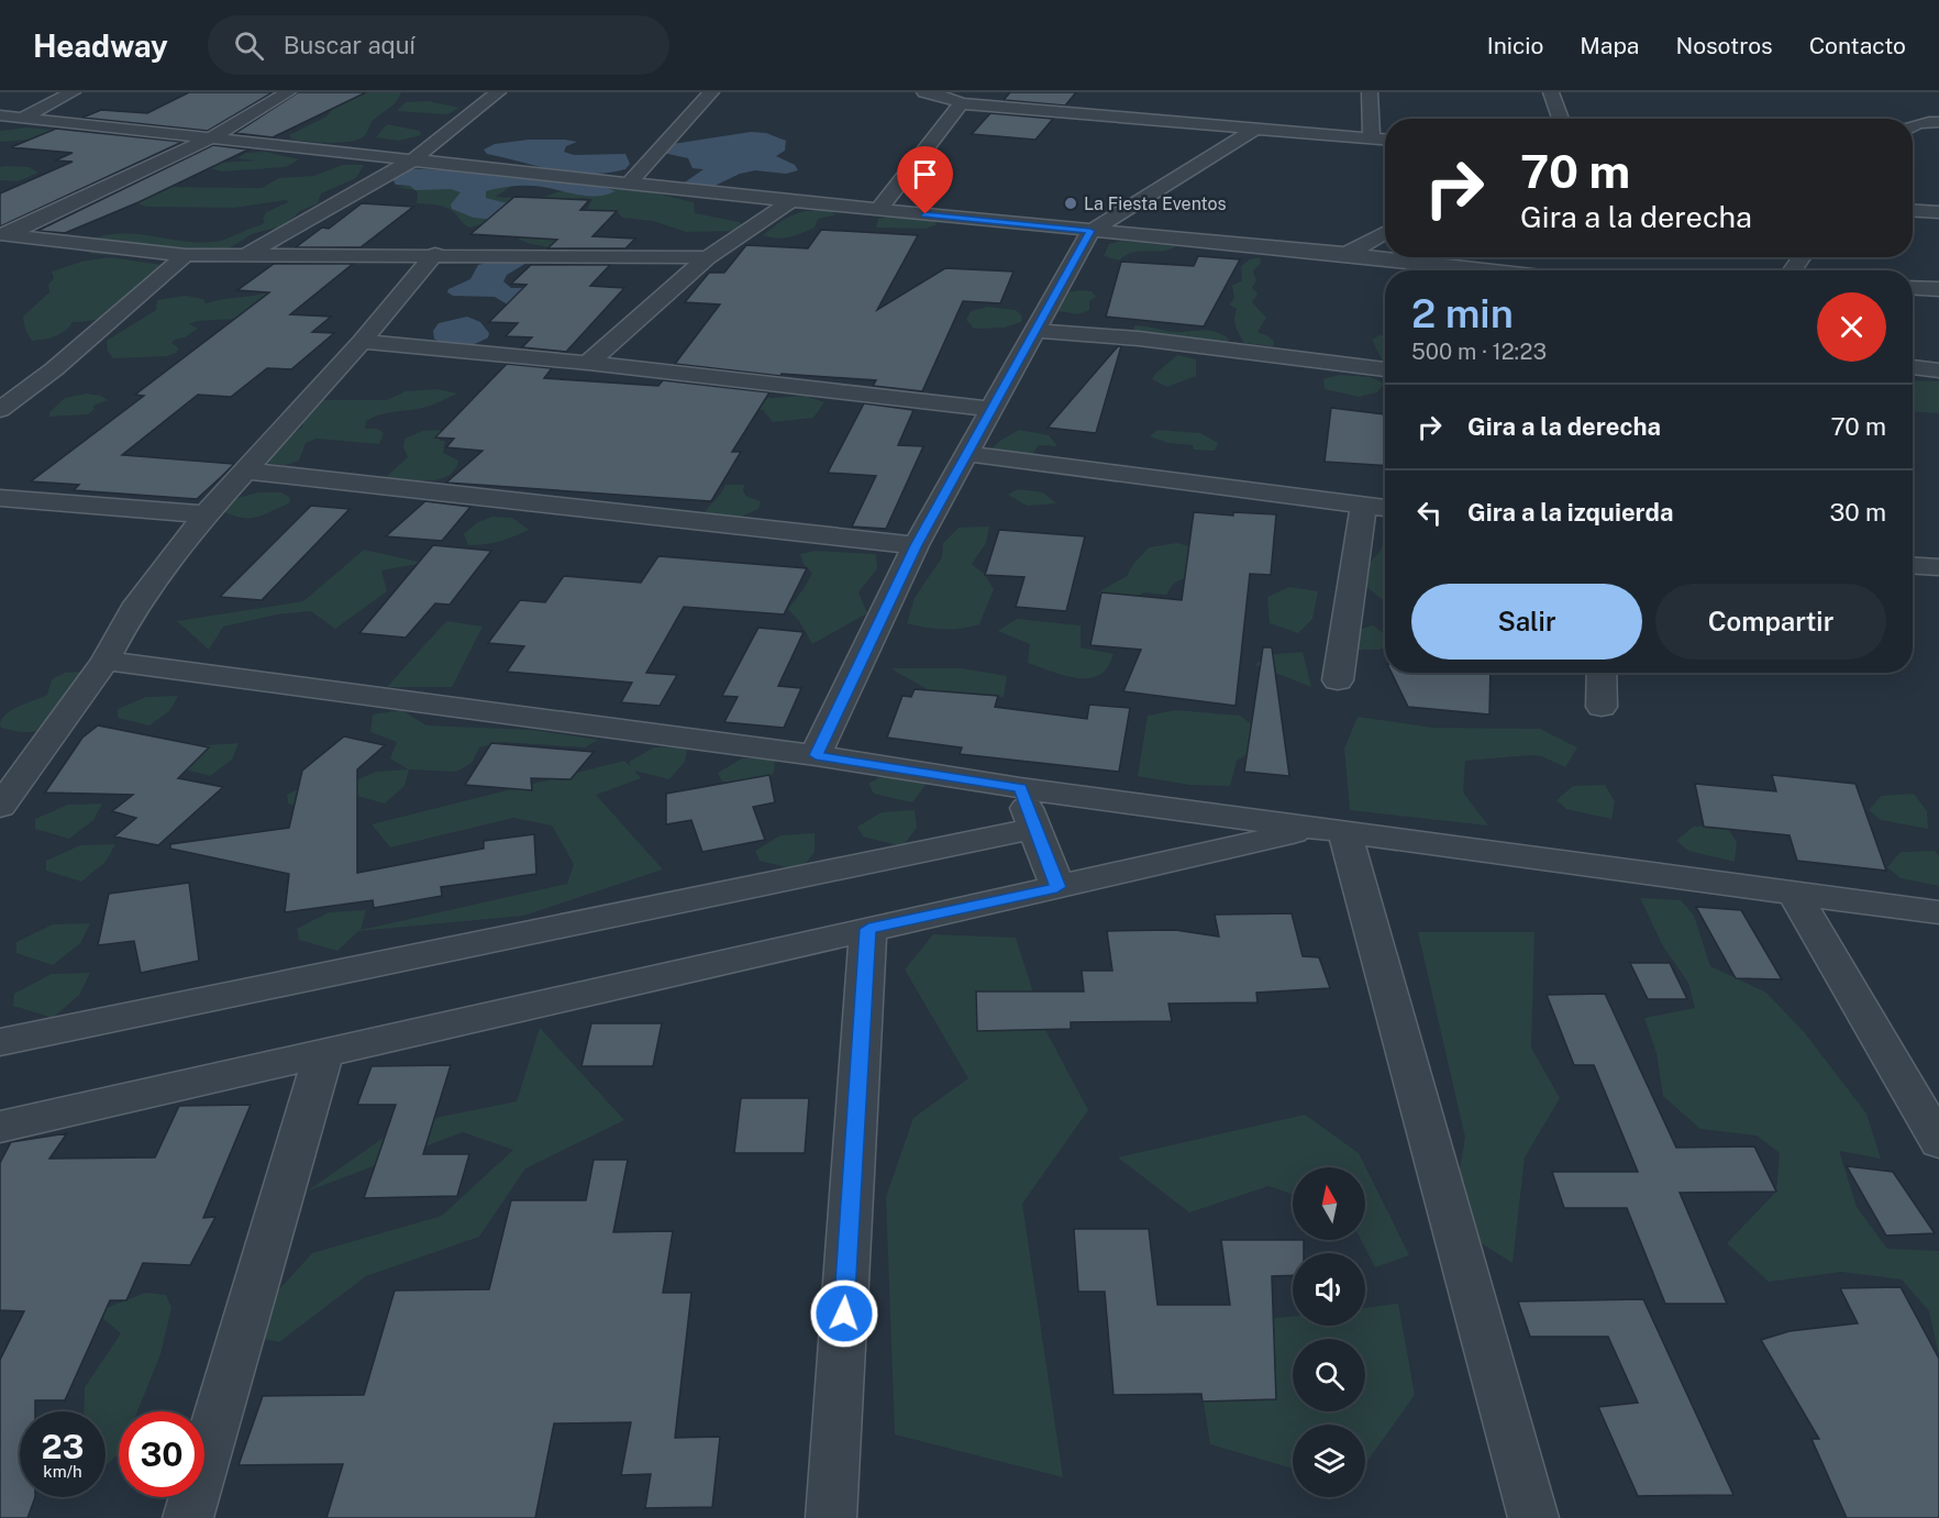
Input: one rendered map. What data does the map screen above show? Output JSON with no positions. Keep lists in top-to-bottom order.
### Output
{
  "places": ["La Fiesta Eventos"],
  "north": "top",
  "page": {
    "header": "Headway",
    "search": "Buscar aquí",
    "nav": [
      "Inicio",
      "Mapa",
      "Nosotros",
      "Contacto"
    ],
    "turn": ["70 m", "Gira a la derecha"],
    "heading": ["2 min", "500 m · 12:23"],
    "list": [
      {
        "name": "Gira a la derecha",
        "value": "70 m"
      },
      {
        "name": "Gira a la izquierda",
        "value": "30 m"
      }
    ],
    "buttons": ["Salir", "Compartir"],
    "speed": "23 km/h",
    "limit": "30"
  }
}
